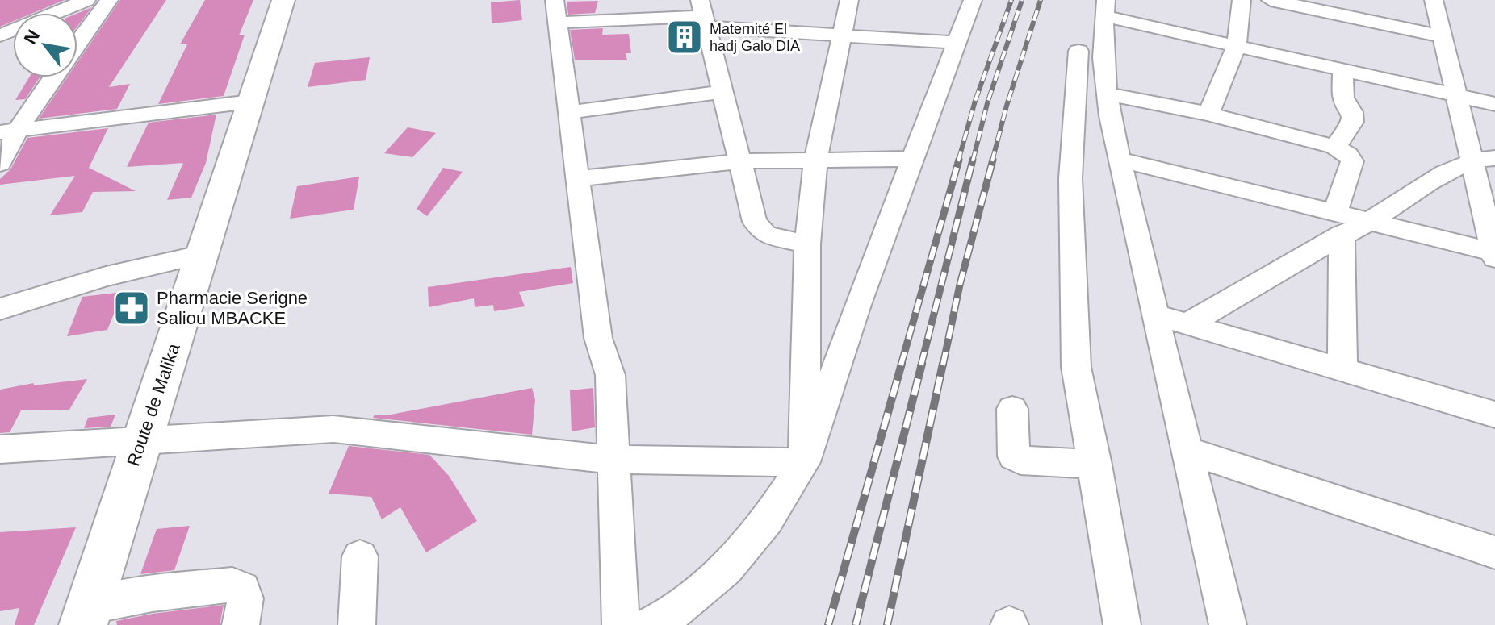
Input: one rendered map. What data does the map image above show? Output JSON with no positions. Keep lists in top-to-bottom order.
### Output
{
  "streets": {
    "main road": ["Route de Malika"]
  },
  "places": {
    "building": ["Maternité El hadj Galo DIA"],
    "pharmacy": ["Pharmacie Serigne Saliou MBACKE"]
  },
  "north": "top left"
}
